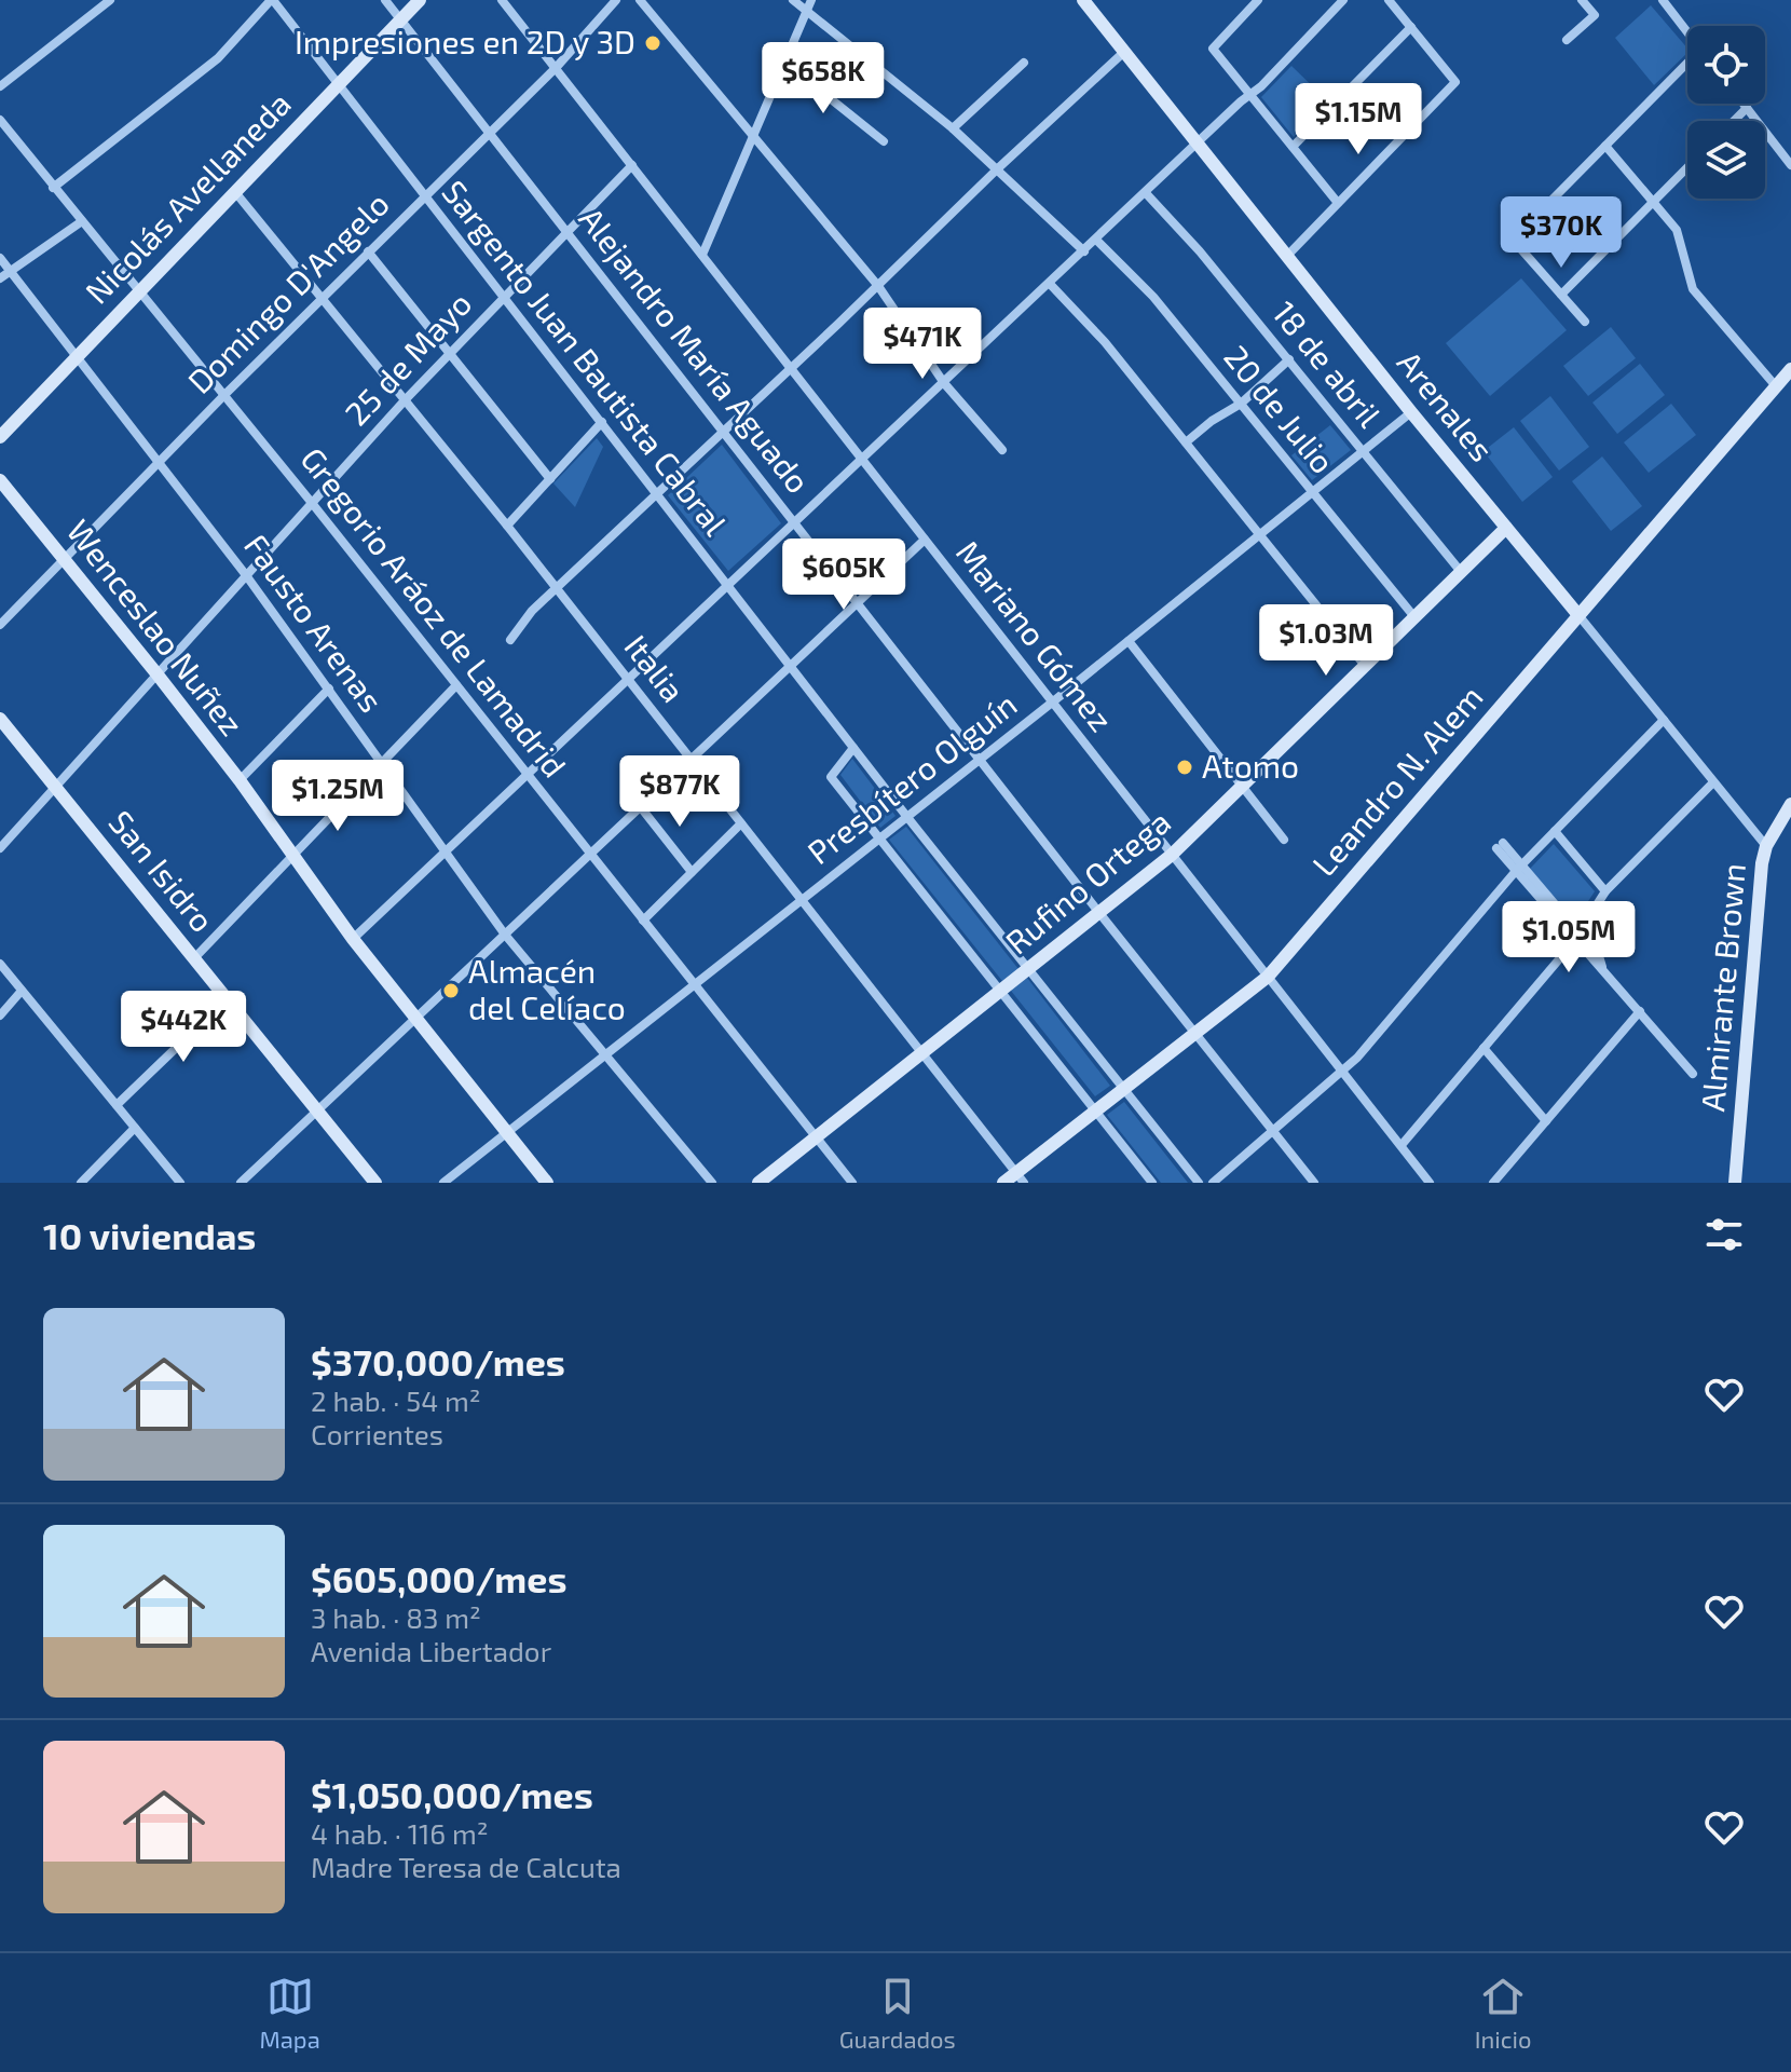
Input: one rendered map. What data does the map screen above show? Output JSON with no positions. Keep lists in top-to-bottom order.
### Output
{
  "streets": {
    "street": [
      "Nicolás Avellaneda",
      "Domingo D'Angelo",
      "Alejandro María Aguado",
      "Sargento Juan Bautista Cabral",
      "25 de Mayo",
      "18 de abril",
      "Arenales",
      "20 de Julio",
      "Gregorio Aráoz de Lamadrid",
      "Fausto Arenas",
      "Wenceslao Nuñez",
      "Mariano Gómez",
      "Italia",
      "Presbítero Olguín",
      "Leandro N. Alem",
      "San Isidro",
      "Rufino Ortega",
      "Almirante Brown"
    ]
  },
  "crossings": [
    ["Nicolás Avellaneda", "Alejandro María Aguado"],
    ["Nicolás Avellaneda", "Sargento Juan Bautista Cabral"],
    ["Nicolás Avellaneda", "Gregorio Aráoz de Lamadrid"],
    ["Nicolás Avellaneda", "Fausto Arenas"],
    ["Nicolás Avellaneda", "Italia"],
    ["Domingo D'Angelo", "Alejandro María Aguado"],
    ["Domingo D'Angelo", "Sargento Juan Bautista Cabral"],
    ["Domingo D'Angelo", "Gregorio Aráoz de Lamadrid"],
    ["Domingo D'Angelo", "Fausto Arenas"],
    ["Domingo D'Angelo", "Wenceslao Nuñez"],
    ["Domingo D'Angelo", "Mariano Gómez"],
    ["Domingo D'Angelo", "Italia"],
    ["Alejandro María Aguado", "25 de Mayo"],
    ["Alejandro María Aguado", "Presbítero Olguín"],
    ["Alejandro María Aguado", "Leandro N. Alem"],
    ["Alejandro María Aguado", "Rufino Ortega"],
    ["Sargento Juan Bautista Cabral", "25 de Mayo"],
    ["Sargento Juan Bautista Cabral", "Presbítero Olguín"],
    ["Sargento Juan Bautista Cabral", "Leandro N. Alem"],
    ["Sargento Juan Bautista Cabral", "Rufino Ortega"],
    ["25 de Mayo", "Gregorio Aráoz de Lamadrid"],
    ["25 de Mayo", "Fausto Arenas"],
    ["25 de Mayo", "Wenceslao Nuñez"],
    ["25 de Mayo", "Mariano Gómez"],
    ["25 de Mayo", "Italia"],
    ["25 de Mayo", "San Isidro"],
    ["18 de abril", "Presbítero Olguín"],
    ["18 de abril", "Rufino Ortega"],
    ["Arenales", "Presbítero Olguín"],
    ["Arenales", "Leandro N. Alem"],
    ["Arenales", "Rufino Ortega"],
    ["Arenales", "Almirante Brown"],
    ["20 de Julio", "Presbítero Olguín"],
    ["20 de Julio", "Rufino Ortega"],
    ["Gregorio Aráoz de Lamadrid", "Presbítero Olguín"],
    ["Gregorio Aráoz de Lamadrid", "Rufino Ortega"],
    ["Fausto Arenas", "Presbítero Olguín"],
    ["Wenceslao Nuñez", "Presbítero Olguín"],
    ["Mariano Gómez", "Presbítero Olguín"],
    ["Mariano Gómez", "Leandro N. Alem"],
    ["Mariano Gómez", "Rufino Ortega"],
    ["Italia", "Presbítero Olguín"],
    ["Italia", "Leandro N. Alem"],
    ["Italia", "Rufino Ortega"]
  ],
  "places": ["Impresiones en 2D y 3D", "Atomo", "Almacén del Celíaco"],
  "page": {
    "price": [
      "$658K",
      "$1.15M",
      "$370K",
      "$471K",
      "$605K",
      "$1.03M",
      "$877K",
      "$1.25M",
      "$1.05M",
      "$442K"
    ],
    "heading": "10 viviendas",
    "list": [
      {
        "name": "$370,000/mes",
        "note": "2 hab. · 54 m² · Corrientes"
      },
      {
        "name": "$605,000/mes",
        "note": "3 hab. · 83 m² · Avenida Libertador"
      },
      {
        "name": "$1,050,000/mes",
        "note": "4 hab. · 116 m² · Madre Teresa de Calcuta"
      }
    ],
    "tabs": ["Mapa", "Guardados", "Inicio"]
  }
}
